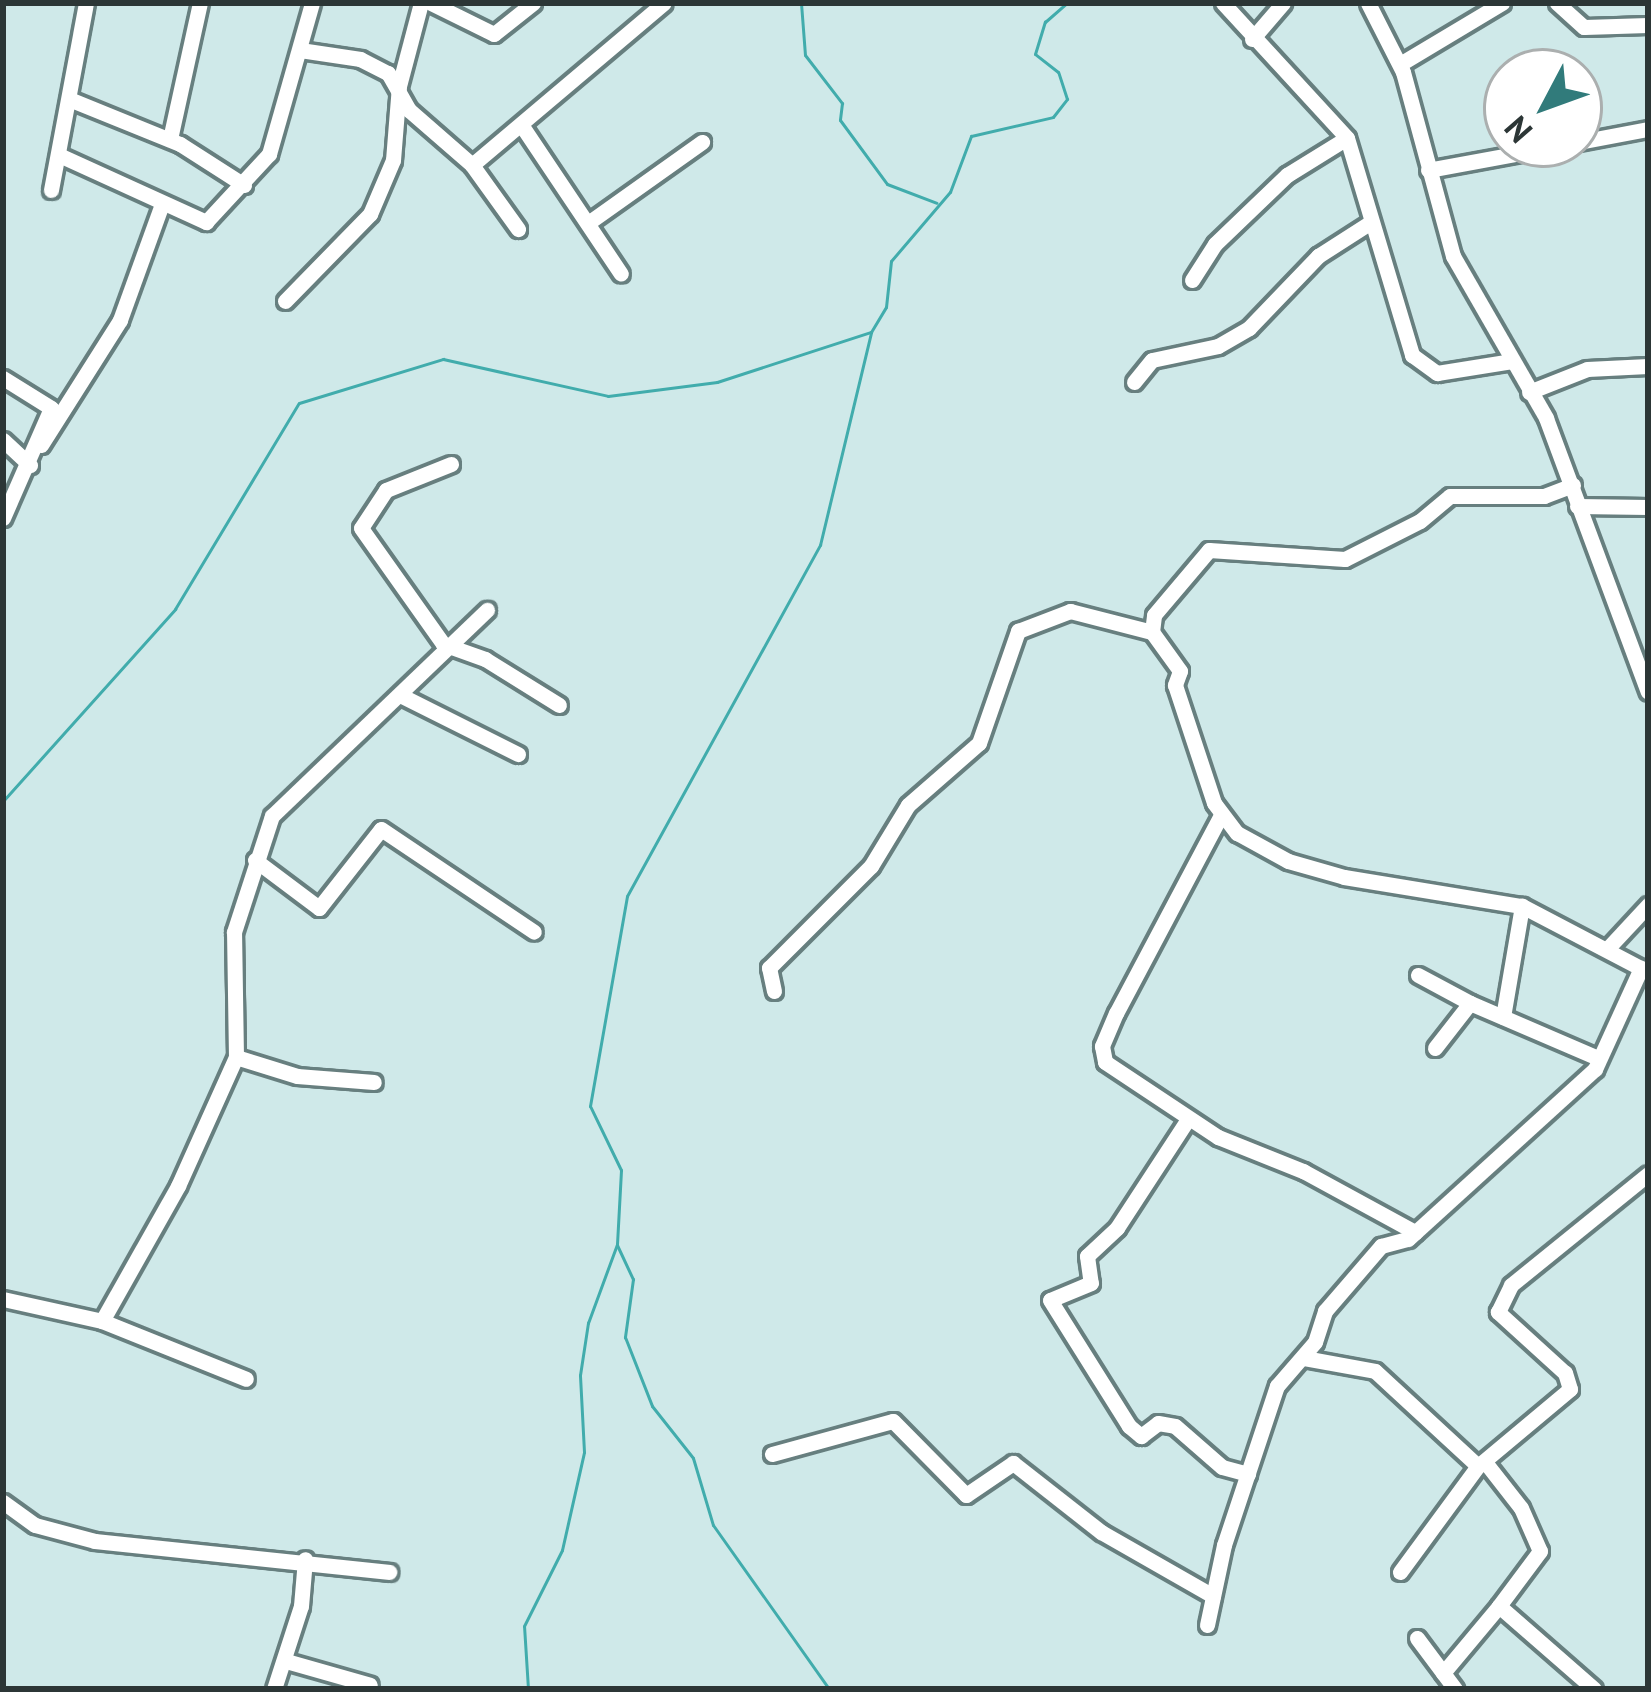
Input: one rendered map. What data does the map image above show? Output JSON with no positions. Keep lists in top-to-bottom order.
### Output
{
  "north": "bottom left"
}
